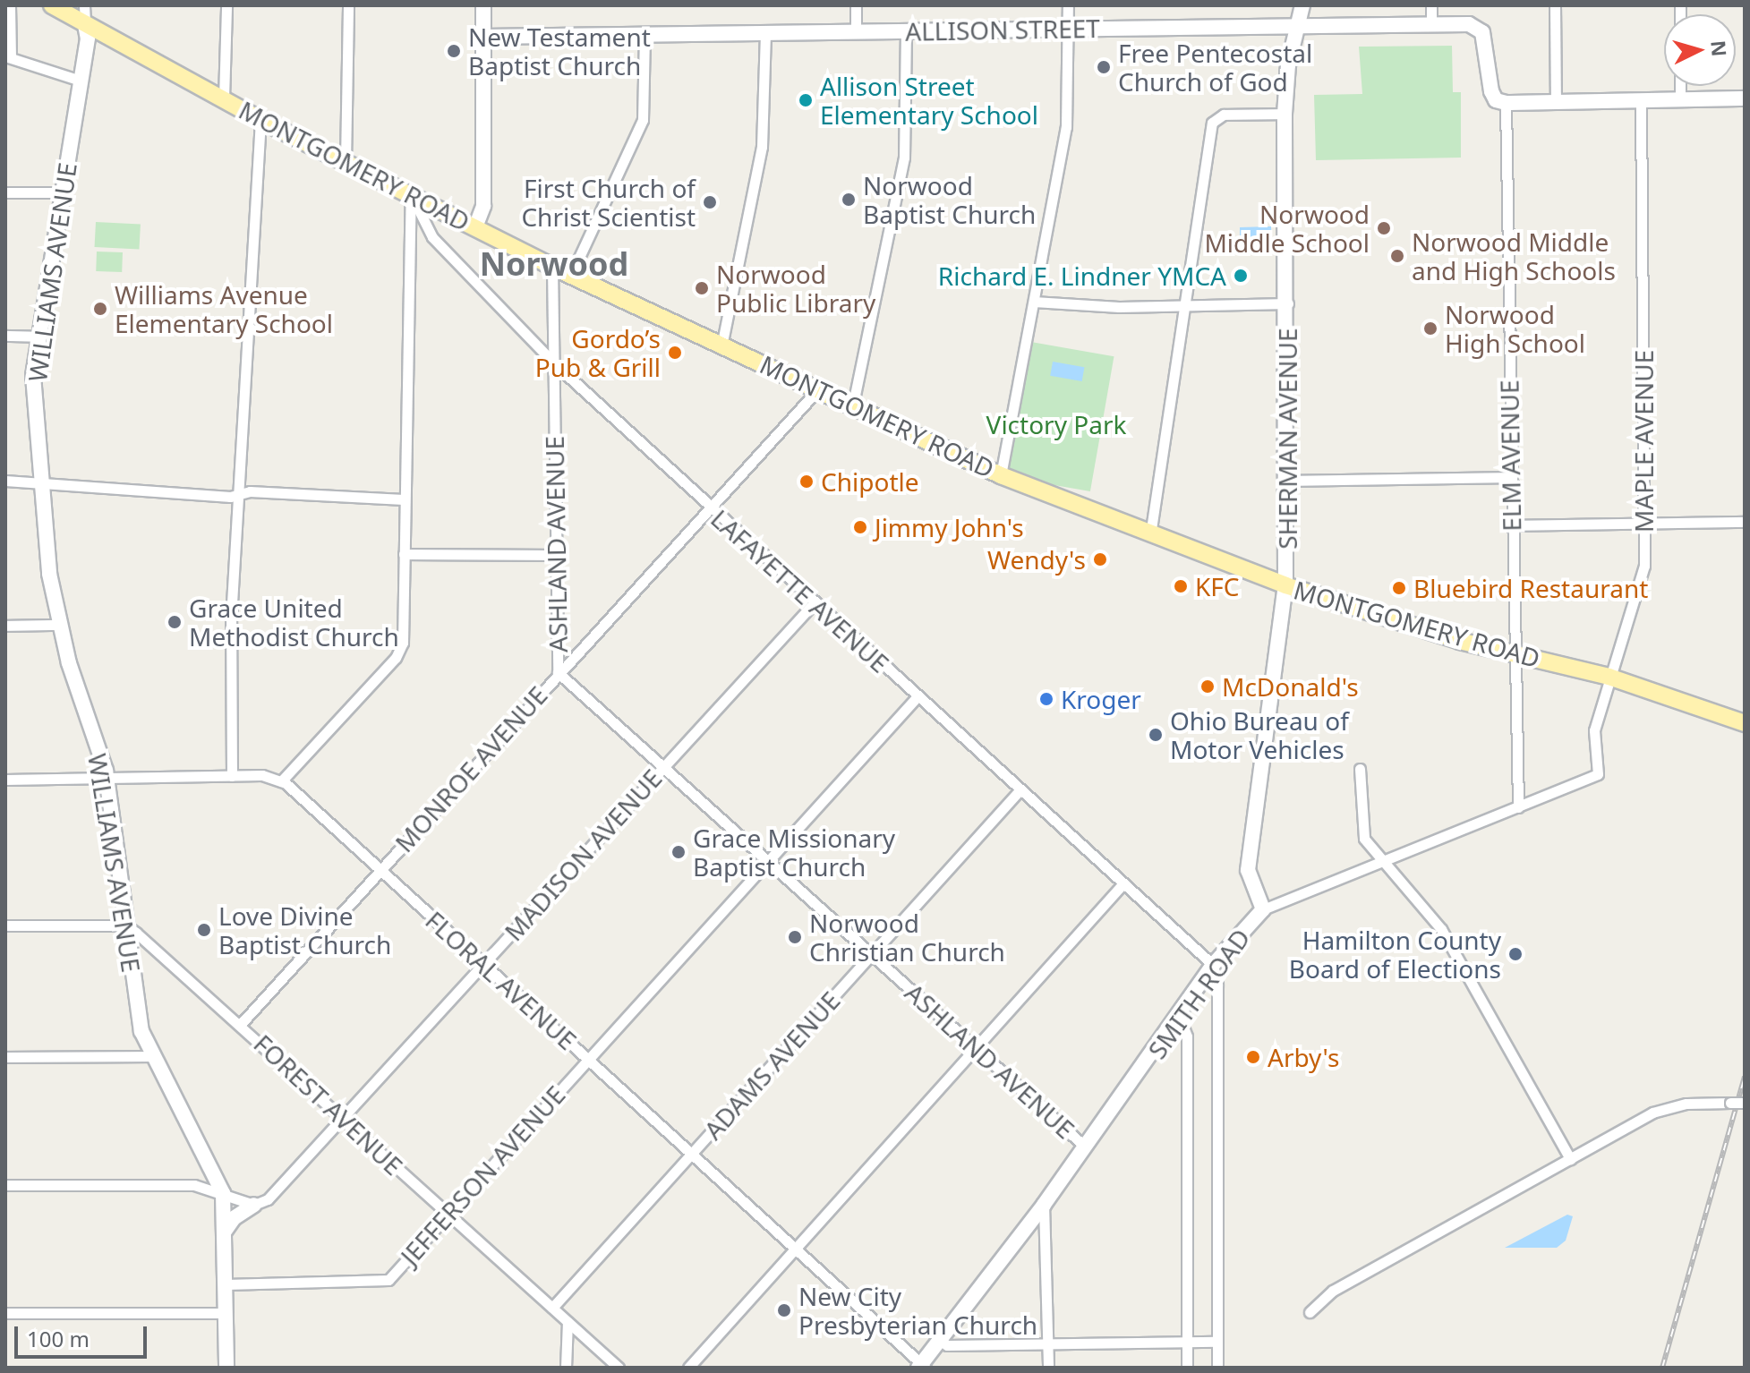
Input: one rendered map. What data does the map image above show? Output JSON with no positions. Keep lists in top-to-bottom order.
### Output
{
  "streets": {
    "main road": ["MONTGOMERY ROAD"],
    "street": [
      "ALLISON STREET",
      "WILLIAMS AVENUE",
      "SHERMAN AVENUE",
      "MAPLE AVENUE",
      "ELM AVENUE",
      "ASHLAND AVENUE",
      "LAFAYETTE AVENUE",
      "MONROE AVENUE",
      "MADISON AVENUE",
      "FLORAL AVENUE",
      "SMITH ROAD",
      "ADAMS AVENUE",
      "FOREST AVENUE",
      "JEFFERSON AVENUE"
    ]
  },
  "crossings": [
    ["ALLISON STREET", "SHERMAN AVENUE"],
    ["ALLISON STREET", "ELM AVENUE"],
    ["MONTGOMERY ROAD", "WILLIAMS AVENUE"],
    ["MONTGOMERY ROAD", "SHERMAN AVENUE"],
    ["MONTGOMERY ROAD", "MAPLE AVENUE"],
    ["MONTGOMERY ROAD", "ELM AVENUE"],
    ["MONTGOMERY ROAD", "ASHLAND AVENUE"],
    ["MONTGOMERY ROAD", "LAFAYETTE AVENUE"],
    ["MONTGOMERY ROAD", "MONROE AVENUE"],
    ["WILLIAMS AVENUE", "FOREST AVENUE"],
    ["WILLIAMS AVENUE", "JEFFERSON AVENUE"],
    ["SHERMAN AVENUE", "SMITH ROAD"],
    ["MAPLE AVENUE", "SMITH ROAD"],
    ["ELM AVENUE", "SMITH ROAD"],
    ["ASHLAND AVENUE", "LAFAYETTE AVENUE"],
    ["ASHLAND AVENUE", "MONROE AVENUE"],
    ["ASHLAND AVENUE", "MADISON AVENUE"],
    ["ASHLAND AVENUE", "SMITH ROAD"],
    ["ASHLAND AVENUE", "ADAMS AVENUE"],
    ["ASHLAND AVENUE", "JEFFERSON AVENUE"],
    ["LAFAYETTE AVENUE", "MONROE AVENUE"],
    ["LAFAYETTE AVENUE", "MADISON AVENUE"],
    ["LAFAYETTE AVENUE", "SMITH ROAD"],
    ["LAFAYETTE AVENUE", "ADAMS AVENUE"],
    ["LAFAYETTE AVENUE", "JEFFERSON AVENUE"],
    ["MONROE AVENUE", "FLORAL AVENUE"],
    ["MONROE AVENUE", "FOREST AVENUE"],
    ["MADISON AVENUE", "FLORAL AVENUE"],
    ["MADISON AVENUE", "FOREST AVENUE"],
    ["FLORAL AVENUE", "SMITH ROAD"],
    ["FLORAL AVENUE", "ADAMS AVENUE"],
    ["FLORAL AVENUE", "JEFFERSON AVENUE"],
    ["ADAMS AVENUE", "FOREST AVENUE"],
    ["FOREST AVENUE", "JEFFERSON AVENUE"]
  ],
  "districts": ["Norwood"],
  "parks": ["Victory Park"],
  "places": [
    "New Testament Baptist Church",
    "Free Pentecostal Church of God",
    "Allison Street Elementary School",
    "Norwood Baptist Church",
    "First Church of Christ Scientist",
    "Norwood Middle School",
    "Norwood Middle and High Schools",
    "Richard E. Lindner YMCA",
    "Norwood Public Library",
    "Williams Avenue Elementary School",
    "Norwood High School",
    "Gordo’s Pub & Grill",
    "Chipotle",
    "Jimmy John's",
    "Wendy's",
    "KFC",
    "Bluebird Restaurant",
    "Grace United Methodist Church",
    "McDonald's",
    "Kroger",
    "Ohio Bureau of Motor Vehicles",
    "Grace Missionary Baptist Church",
    "Love Divine Baptist Church",
    "Norwood Christian Church",
    "Hamilton County Board of Elections",
    "Arby's",
    "New City Presbyterian Church"
  ],
  "scale_bar": "100 m",
  "north": "right"
}
